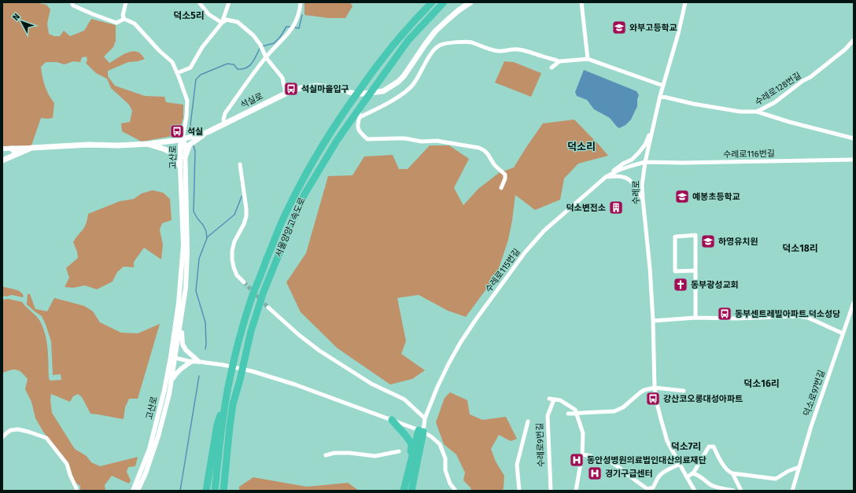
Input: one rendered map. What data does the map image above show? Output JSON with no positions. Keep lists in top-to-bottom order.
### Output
{
  "streets": {
    "highway": ["서울양양고속도로"],
    "main road": ["석실로"],
    "street": [
      "수레로128번길",
      "수레로116번길",
      "고산로",
      "수레로",
      "수레로115번길",
      "덕소로97번길",
      "수레로9번길"
    ]
  },
  "crossings": [
    ["수레로128번길", "수레로"],
    ["석실로", "고산로"],
    ["수레로116번길", "수레로"],
    ["수레로116번길", "수레로115번길"],
    ["수레로", "수레로115번길"]
  ],
  "districts": [
    "덕소5리",
    "덕소리",
    "덕소18리",
    "덕소16리",
    "덕소7리"
  ],
  "places": {
    "school or university": ["와부고등학교", "예봉초등학교", "하영유치원"],
    "bus stop": [
      "석실마을입구",
      "석실",
      "동부센트레빌아파트.덕소성당",
      "강산코오롱대성아파트"
    ],
    "building": ["덕소변전소"],
    "church": ["동부광성교회"],
    "hospital": ["동안성병원의료법인대산의료재단", "경기구급센터"]
  },
  "north": "top left"
}
